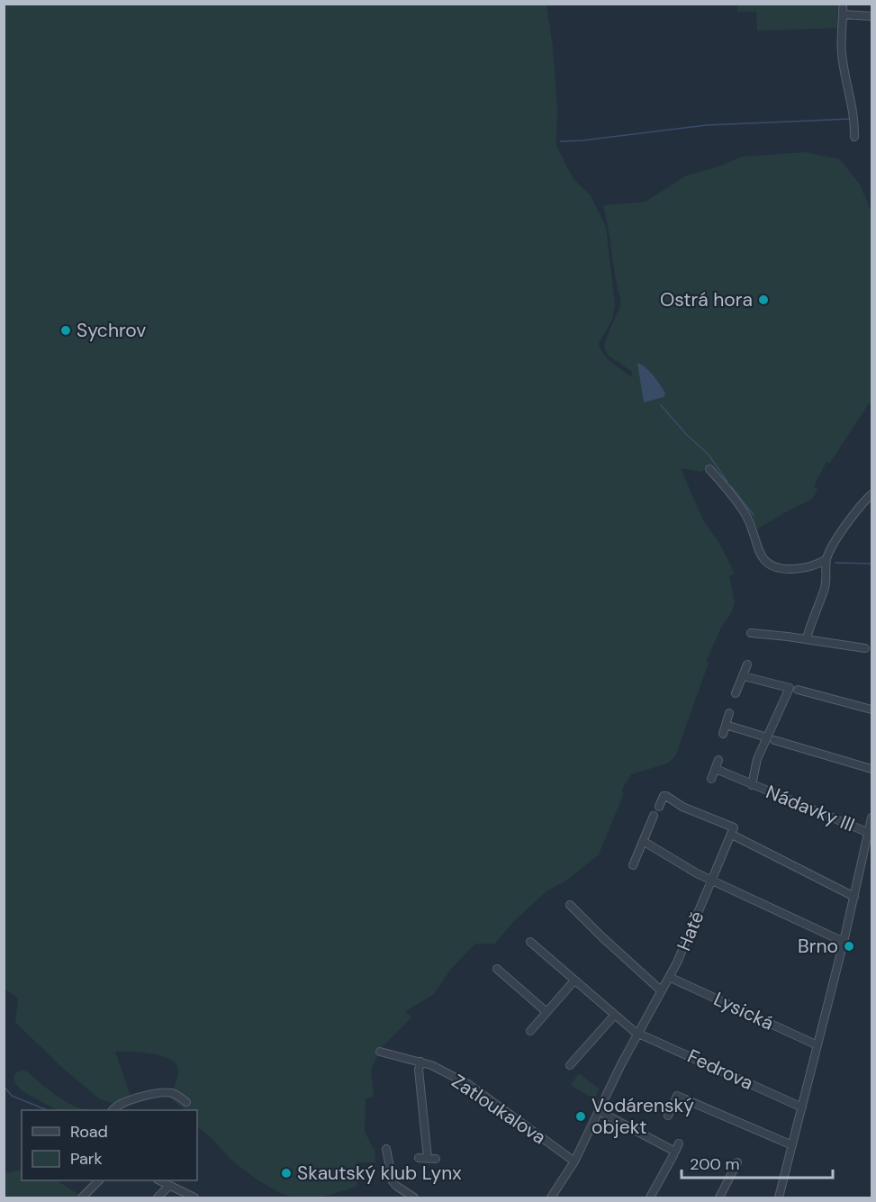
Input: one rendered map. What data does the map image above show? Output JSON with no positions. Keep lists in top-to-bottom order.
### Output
{
  "streets": {
    "street": [
      "Nádavky III",
      "Hatě",
      "Lysická",
      "Fedrova",
      "Zatloukalova"
    ]
  },
  "crossings": [
    ["Hatě", "Lysická"],
    ["Hatě", "Fedrova"],
    ["Hatě", "Zatloukalova"]
  ],
  "places": [
    "Ostrá hora",
    "Sychrov",
    "Brno",
    "Vodárenský objekt",
    "Skautský klub Lynx"
  ],
  "legend": ["Road", "Park"],
  "scale_bar": "200 m"
}
